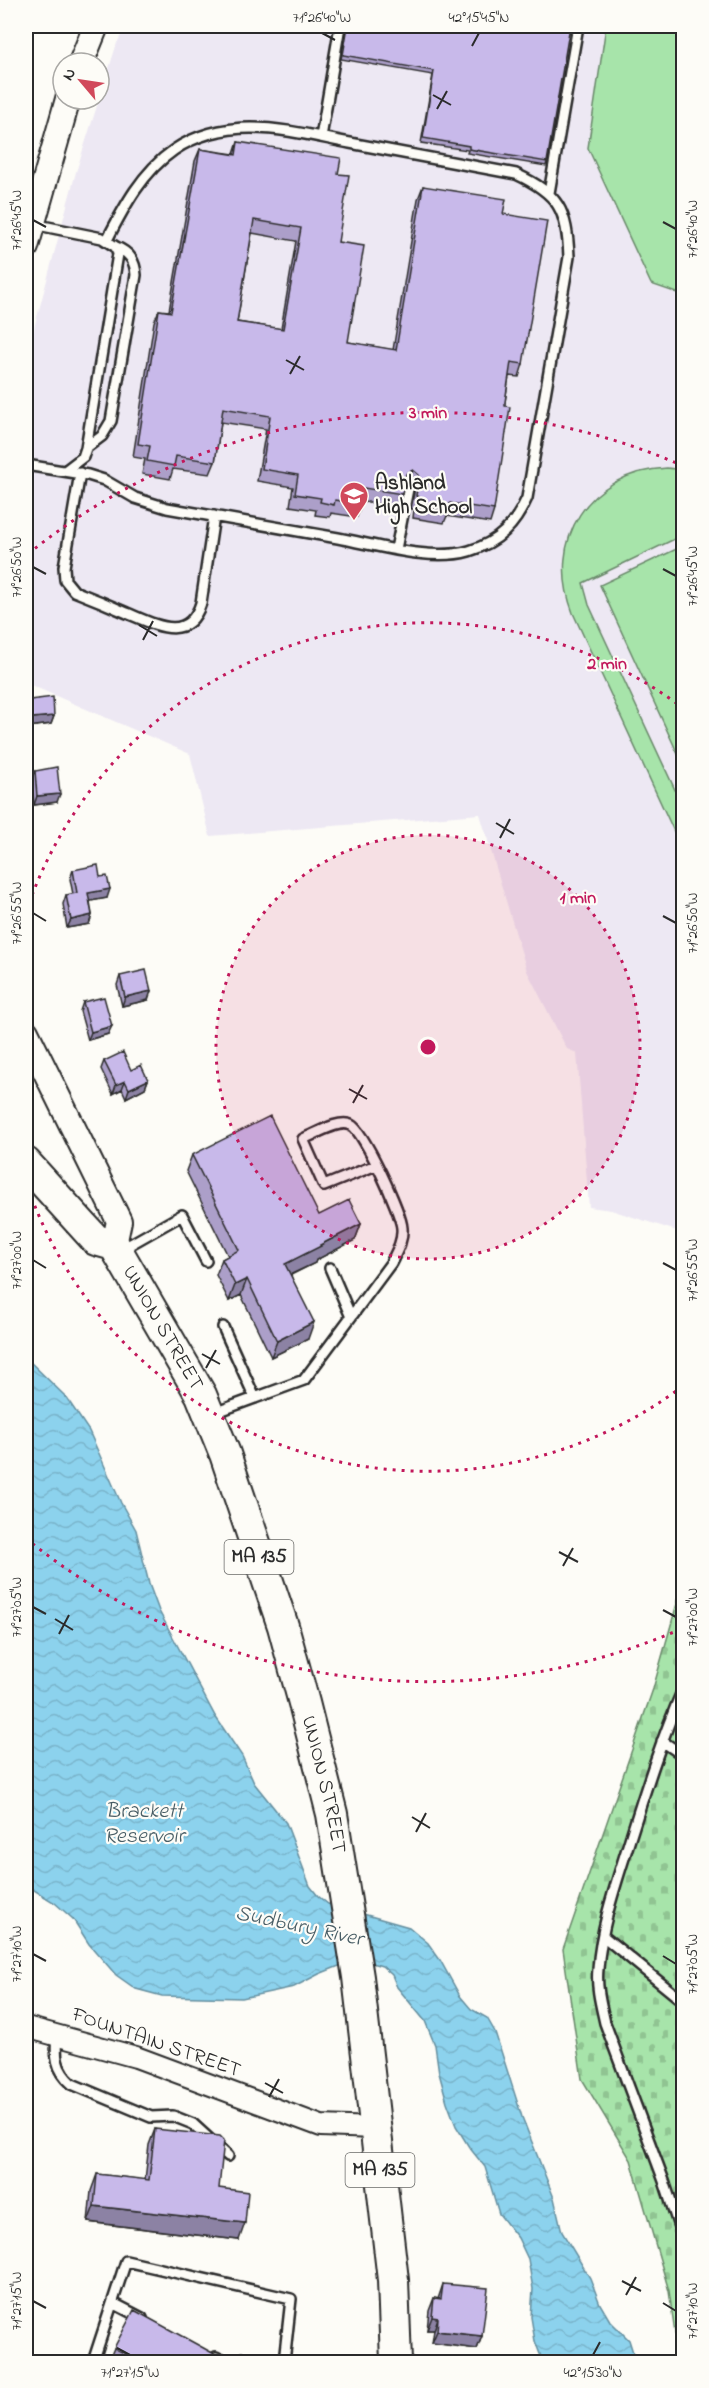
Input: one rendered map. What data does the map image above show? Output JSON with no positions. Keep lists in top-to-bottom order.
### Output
{
  "streets": {
    "main road": ["UNION STREET", "MA 135"],
    "street": ["FOUNTAIN STREET"]
  },
  "crossings": [
    ["UNION STREET", "FOUNTAIN STREET"]
  ],
  "water": ["Brackett Reservoir", "Sudbury River"],
  "places": {
    "school or university": ["Ashland High School"]
  },
  "north": "top left",
  "coordinates": [
    "71°26'40\"W",
    "42°15'45\"N",
    "71°26'45\"W",
    "71°26'50\"W",
    "71°26'55\"W",
    "71°27'00\"W",
    "71°27'05\"W",
    "71°27'10\"W",
    "71°27'15\"W",
    "42°15'30\"N"
  ],
  "rings": ["3 min", "2 min", "1 min"]
}
